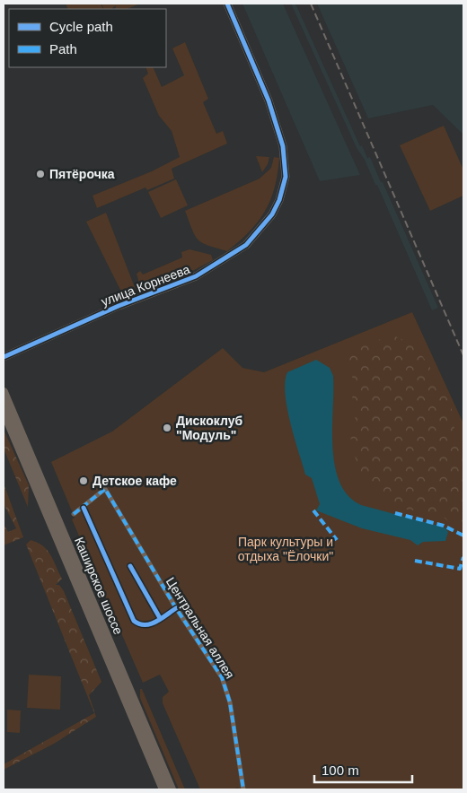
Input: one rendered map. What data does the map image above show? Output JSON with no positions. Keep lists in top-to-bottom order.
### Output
{
  "streets": {
    "main road": ["Каширское шоссе"],
    "street": ["улица Корнеева", "Центральная аллея"]
  },
  "parks": ["Парк культуры и отдыха \"Ёлочки\""],
  "places": ["Пятёрочка", "Дискоклуб \"Модуль\"", "Детское кафе"],
  "legend": ["Cycle path", "Path"],
  "scale_bar": "100 m"
}
